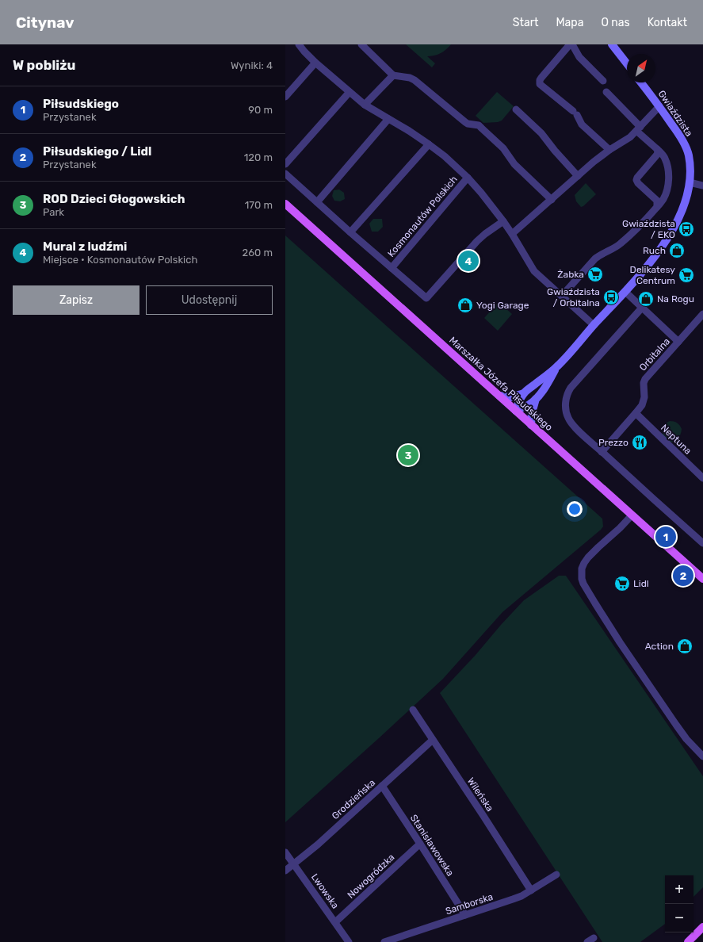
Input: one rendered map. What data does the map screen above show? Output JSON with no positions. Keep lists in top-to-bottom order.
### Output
{
  "streets": {
    "main road": ["Marszałka Józefa Piłsudskiego"],
    "street": [
      "Gwiaździsta",
      "Kosmonautów Polskich",
      "Orbitalna",
      "Neptuna",
      "Wileńska",
      "Grodzieńska",
      "Stanisławowska",
      "Nowogródzka",
      "Lwowska",
      "Samborska"
    ]
  },
  "crossings": [
    ["Gwiaździsta", "Kosmonautów Polskich"],
    ["Gwiaździsta", "Orbitalna"],
    ["Gwiaździsta", "Marszałka Józefa Piłsudskiego"],
    ["Orbitalna", "Neptuna"],
    ["Wileńska", "Grodzieńska"],
    ["Wileńska", "Samborska"],
    ["Grodzieńska", "Stanisławowska"],
    ["Grodzieńska", "Lwowska"],
    ["Stanisławowska", "Nowogródzka"],
    ["Stanisławowska", "Samborska"],
    ["Nowogródzka", "Lwowska"]
  ],
  "places": {
    "bus stop": ["Gwiaździsta / EKO", "Gwiaździsta / Orbitalna"],
    "shop": [
      "Ruch",
      "Na Rogu",
      "Yogi Garage",
      "Action"
    ],
    "supermarket": ["Żabka", "Delikatesy Centrum", "Lidl"],
    "restaurant": ["Prezzo"]
  },
  "north": "top right",
  "page": {
    "header": "Citynav",
    "nav": [
      "Start",
      "Mapa",
      "O nas",
      "Kontakt"
    ],
    "heading": ["W pobliżu", "Wyniki: 4"],
    "list": [
      {
        "mark": "1",
        "name": "Piłsudskiego",
        "note": "Przystanek",
        "value": "90 m"
      },
      {
        "mark": "2",
        "name": "Piłsudskiego / Lidl",
        "note": "Przystanek",
        "value": "120 m"
      },
      {
        "mark": "3",
        "name": "ROD Dzieci Głogowskich",
        "note": "Park",
        "value": "170 m"
      },
      {
        "mark": "4",
        "name": "Mural z ludźmi",
        "note": "Miejsce · Kosmonautów Polskich",
        "value": "260 m"
      }
    ],
    "pins": [
      "4",
      "3",
      "1",
      "2"
    ],
    "buttons": ["Zapisz", "Udostępnij"],
    "map_buttons": ["+", "−"]
  }
}
